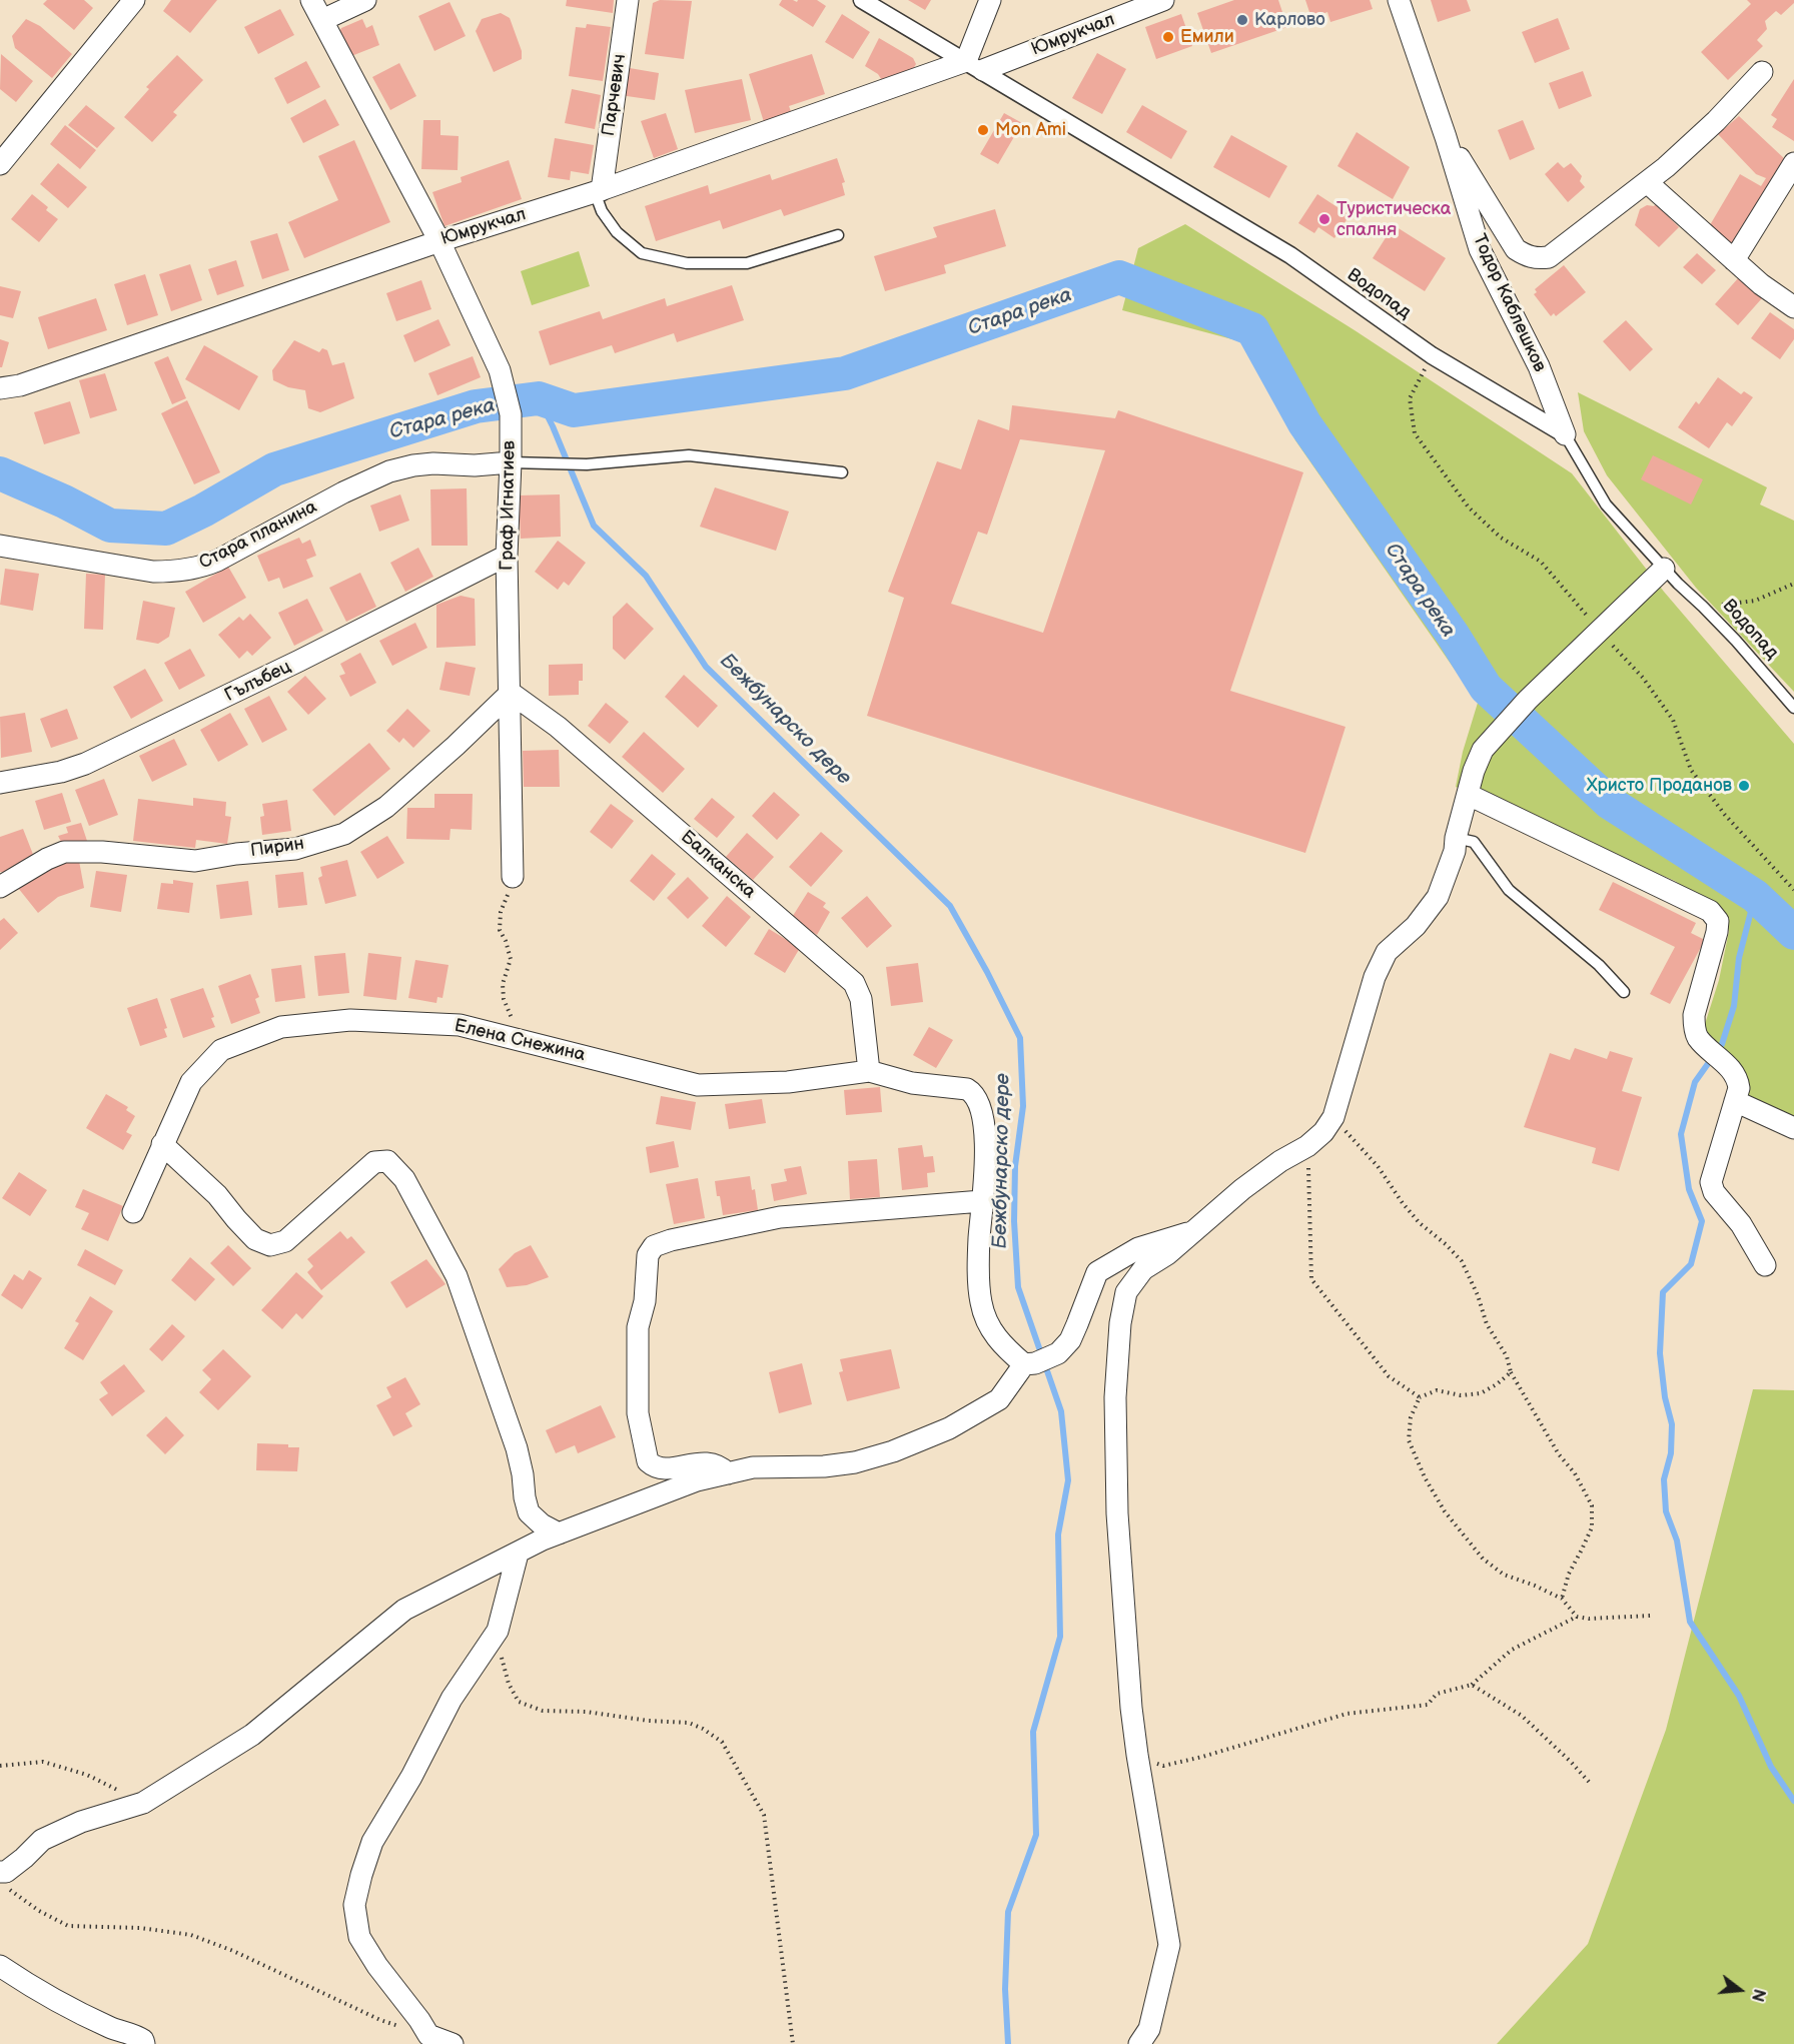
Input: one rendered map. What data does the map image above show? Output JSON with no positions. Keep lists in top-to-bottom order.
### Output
{
  "streets": {
    "street": [
      "Юмрукчал",
      "Парчевич",
      "Водопад",
      "Тодор Каблешков",
      "Граф Игнатиев",
      "Стара планина",
      "Гълъбец",
      "Пирин",
      "Балканска",
      "Елена Снежина"
    ]
  },
  "crossings": [
    ["Юмрукчал", "Парчевич"],
    ["Юмрукчал", "Водопад"],
    ["Юмрукчал", "Граф Игнатиев"],
    ["Водопад", "Тодор Каблешков"],
    ["Граф Игнатиев", "Стара планина"],
    ["Граф Игнатиев", "Гълъбец"],
    ["Граф Игнатиев", "Пирин"],
    ["Граф Игнатиев", "Балканска"],
    ["Пирин", "Балканска"],
    ["Балканска", "Елена Снежина"]
  ],
  "water": ["Стара река", "Бежбунарско дере"],
  "places": [
    "Карлово",
    "Емили",
    "Mon Ami",
    "Туристическа спалня",
    "Христо Проданов"
  ],
  "north": "right"
}
